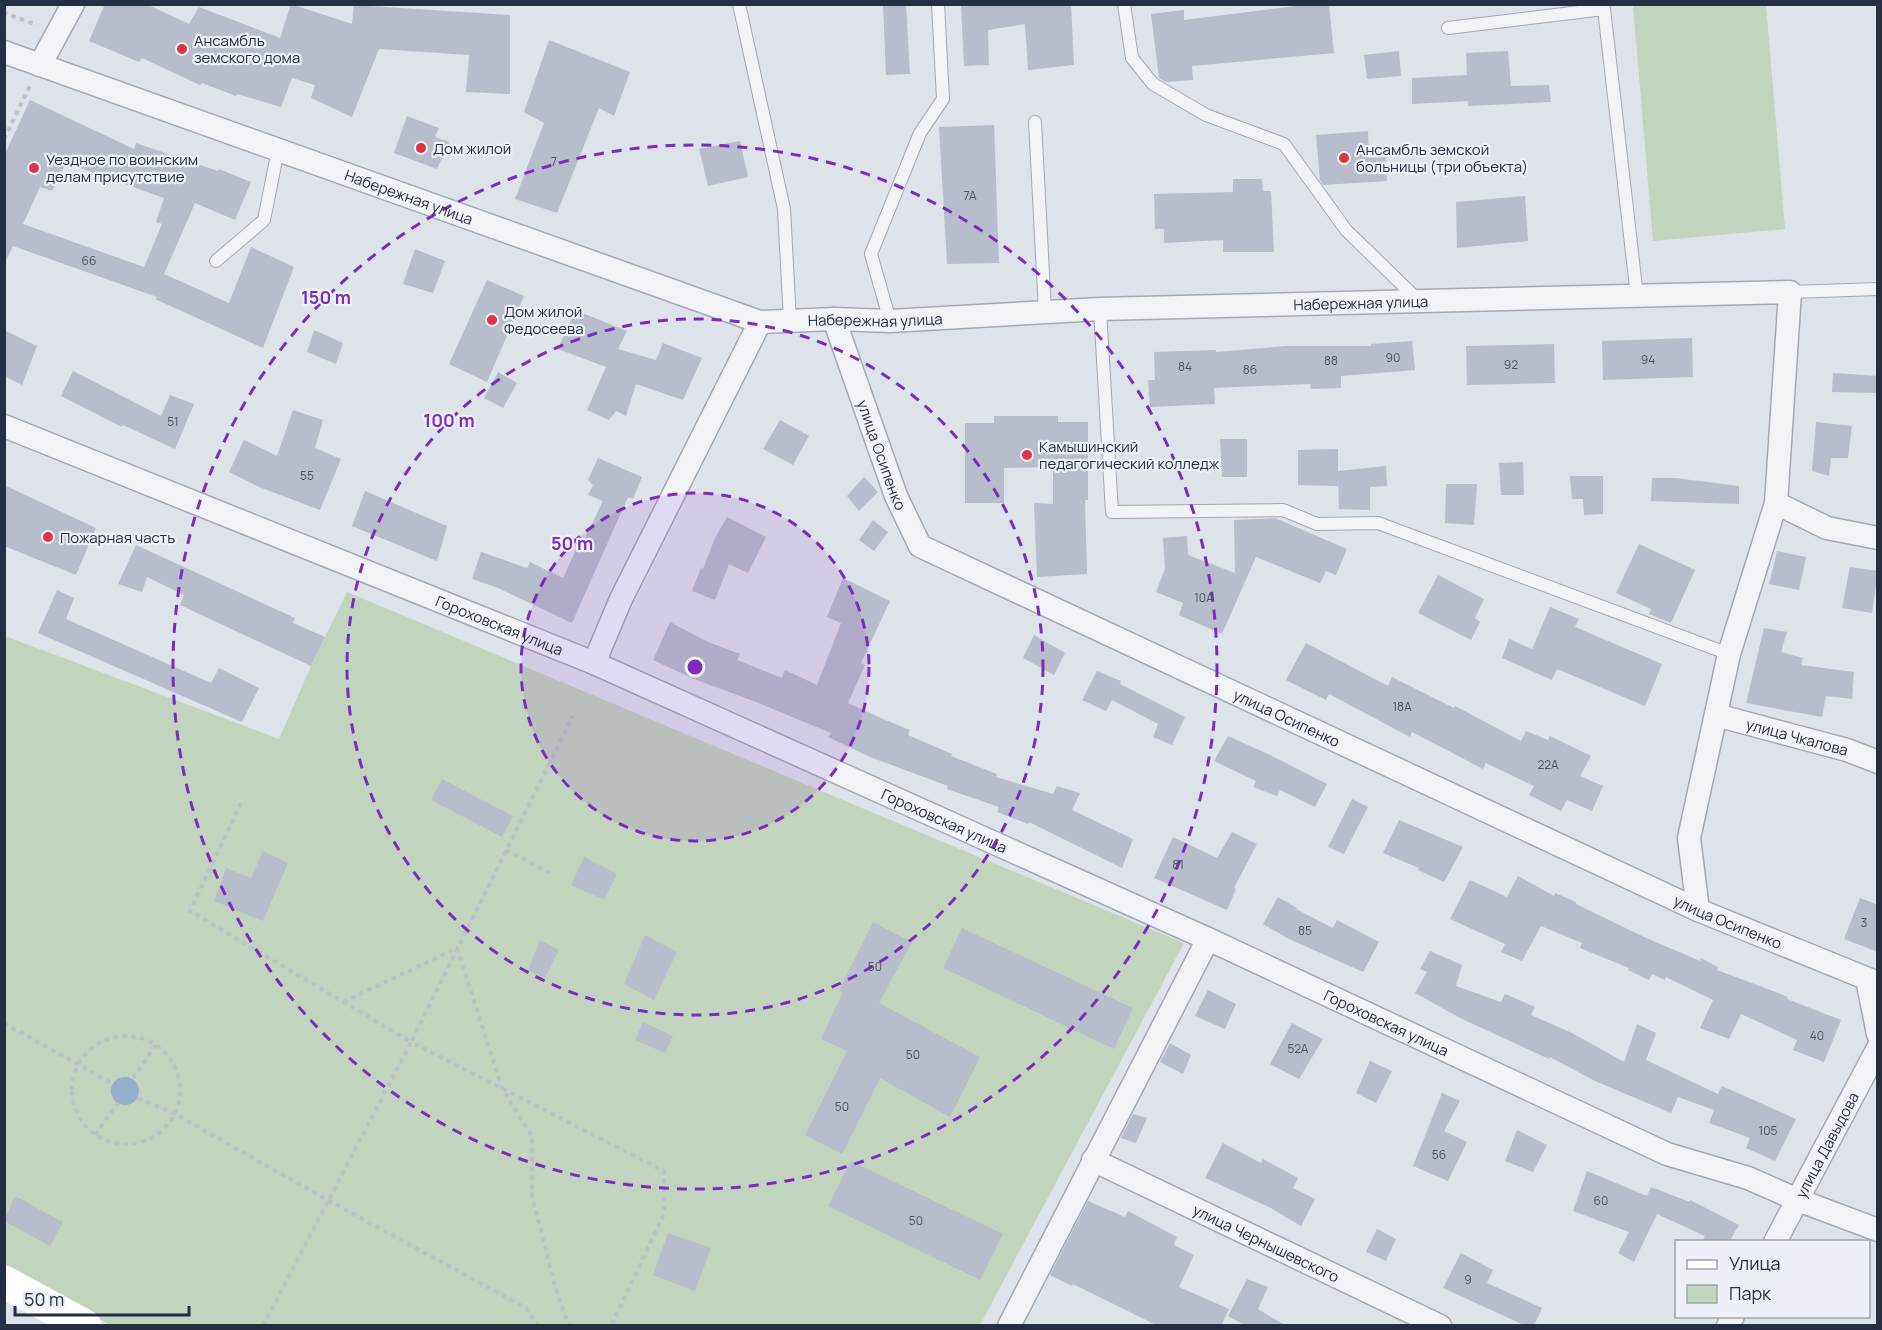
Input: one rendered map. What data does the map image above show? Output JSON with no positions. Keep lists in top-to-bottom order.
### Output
{
  "streets": {
    "street": [
      "Набережная улица",
      "улица Осипенко",
      "Гороховская улица",
      "улица Чкалова",
      "улица Давыдова",
      "улица Чернышевского"
    ]
  },
  "crossings": [
    ["Набережная улица", "улица Осипенко"],
    ["Гороховская улица", "улица Давыдова"]
  ],
  "places": [
    "Ансамбль земского дома",
    "Дом жилой",
    "Ансамбль земской больницы (три объекта)",
    "Уездное по воинским делам присутствие",
    "Дом жилой Федосеева",
    "Камышинский педагогический колледж",
    "Пожарная часть"
  ],
  "house_numbers": [
    "7",
    "7А",
    "66",
    "90",
    "94",
    "88",
    "92",
    "84",
    "86",
    "51",
    "55",
    "10А",
    "18А",
    "22А",
    "81",
    "3",
    "85",
    "50",
    "40",
    "52А",
    "50",
    "50",
    "105",
    "56",
    "60",
    "50",
    "9"
  ],
  "legend": ["Улица", "Парк"],
  "scale_bar": "50 m",
  "rings": ["150 m", "100 m", "50 m"]
}
